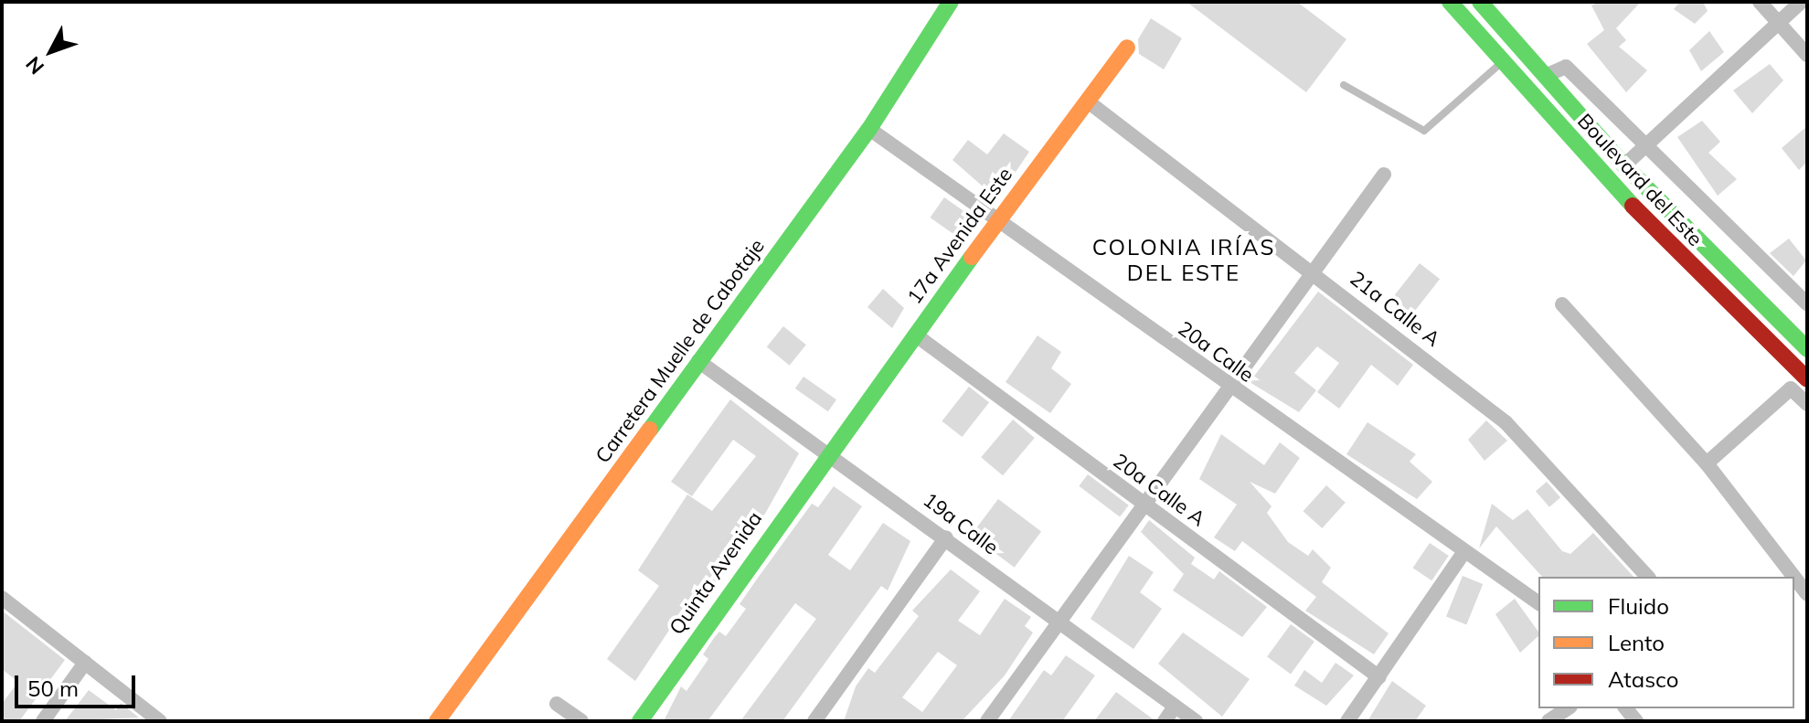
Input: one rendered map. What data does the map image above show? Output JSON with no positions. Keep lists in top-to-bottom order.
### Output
{
  "streets": {
    "main road": [
      "Boulevard del Este",
      "17a Avenida Este",
      "Carretera Muelle de Cabotaje",
      "Quinta Avenida"
    ],
    "street": [
      "21a Calle A",
      "20a Calle",
      "20a Calle A",
      "19a Calle"
    ]
  },
  "crossings": [
    ["17a Avenida Este", "21a Calle A"],
    ["17a Avenida Este", "20a Calle"],
    ["17a Avenida Este", "20a Calle A"],
    ["17a Avenida Este", "19a Calle"],
    ["17a Avenida Este", "Quinta Avenida"],
    ["Carretera Muelle de Cabotaje", "20a Calle"],
    ["Carretera Muelle de Cabotaje", "19a Calle"],
    ["19a Calle", "Quinta Avenida"]
  ],
  "districts": ["COLONIA IRÍAS DEL ESTE"],
  "legend": ["Fluido", "Lento", "Atasco"],
  "scale_bar": "50 m",
  "north": "bottom left"
}
